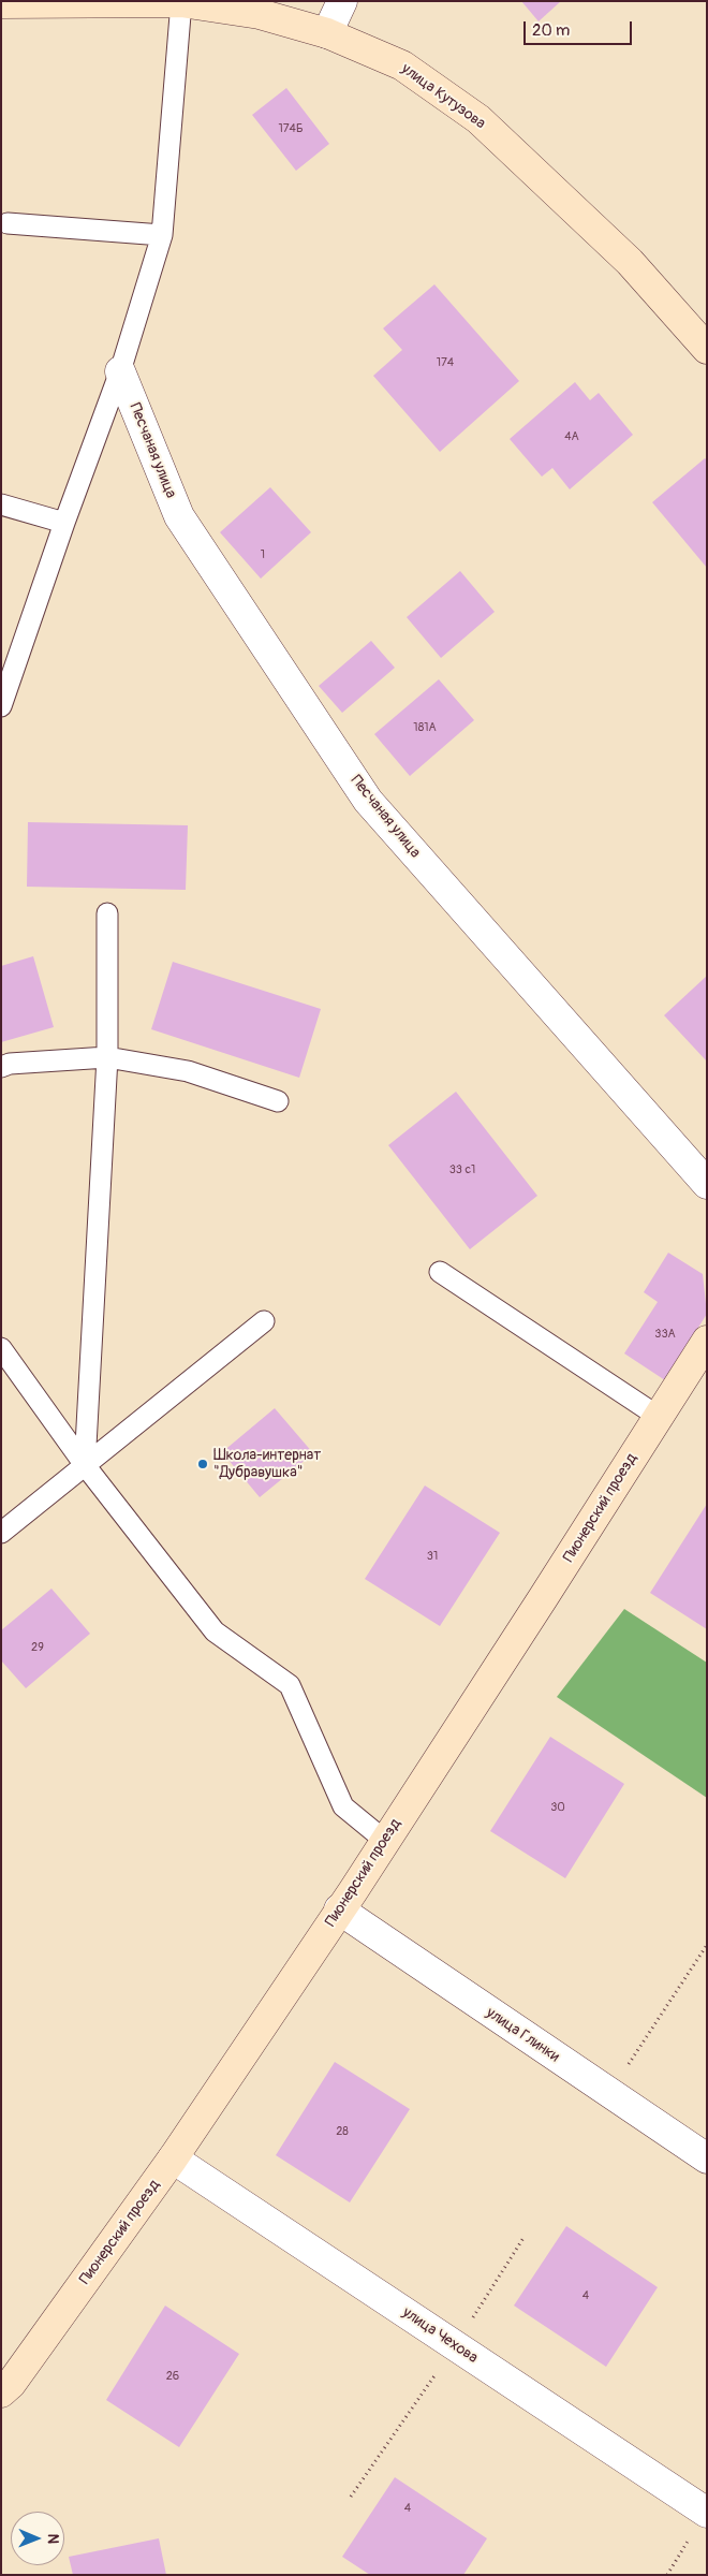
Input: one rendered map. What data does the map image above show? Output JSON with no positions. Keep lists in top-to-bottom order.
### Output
{
  "streets": {
    "street": [
      "улица Кутузова",
      "Песчаная улица",
      "Пионерский проезд",
      "улица Глинки",
      "улица Чехова"
    ]
  },
  "crossings": [
    ["Пионерский проезд", "улица Глинки"],
    ["Пионерский проезд", "улица Чехова"]
  ],
  "places": ["Школа-интернат \"Дубравушка\""],
  "house_numbers": [
    "174Б",
    "174",
    "4А",
    "1",
    "181А",
    "33 с1",
    "33А",
    "31",
    "29",
    "30",
    "28",
    "4",
    "26",
    "4"
  ],
  "scale_bar": "20 m",
  "north": "right"
}
